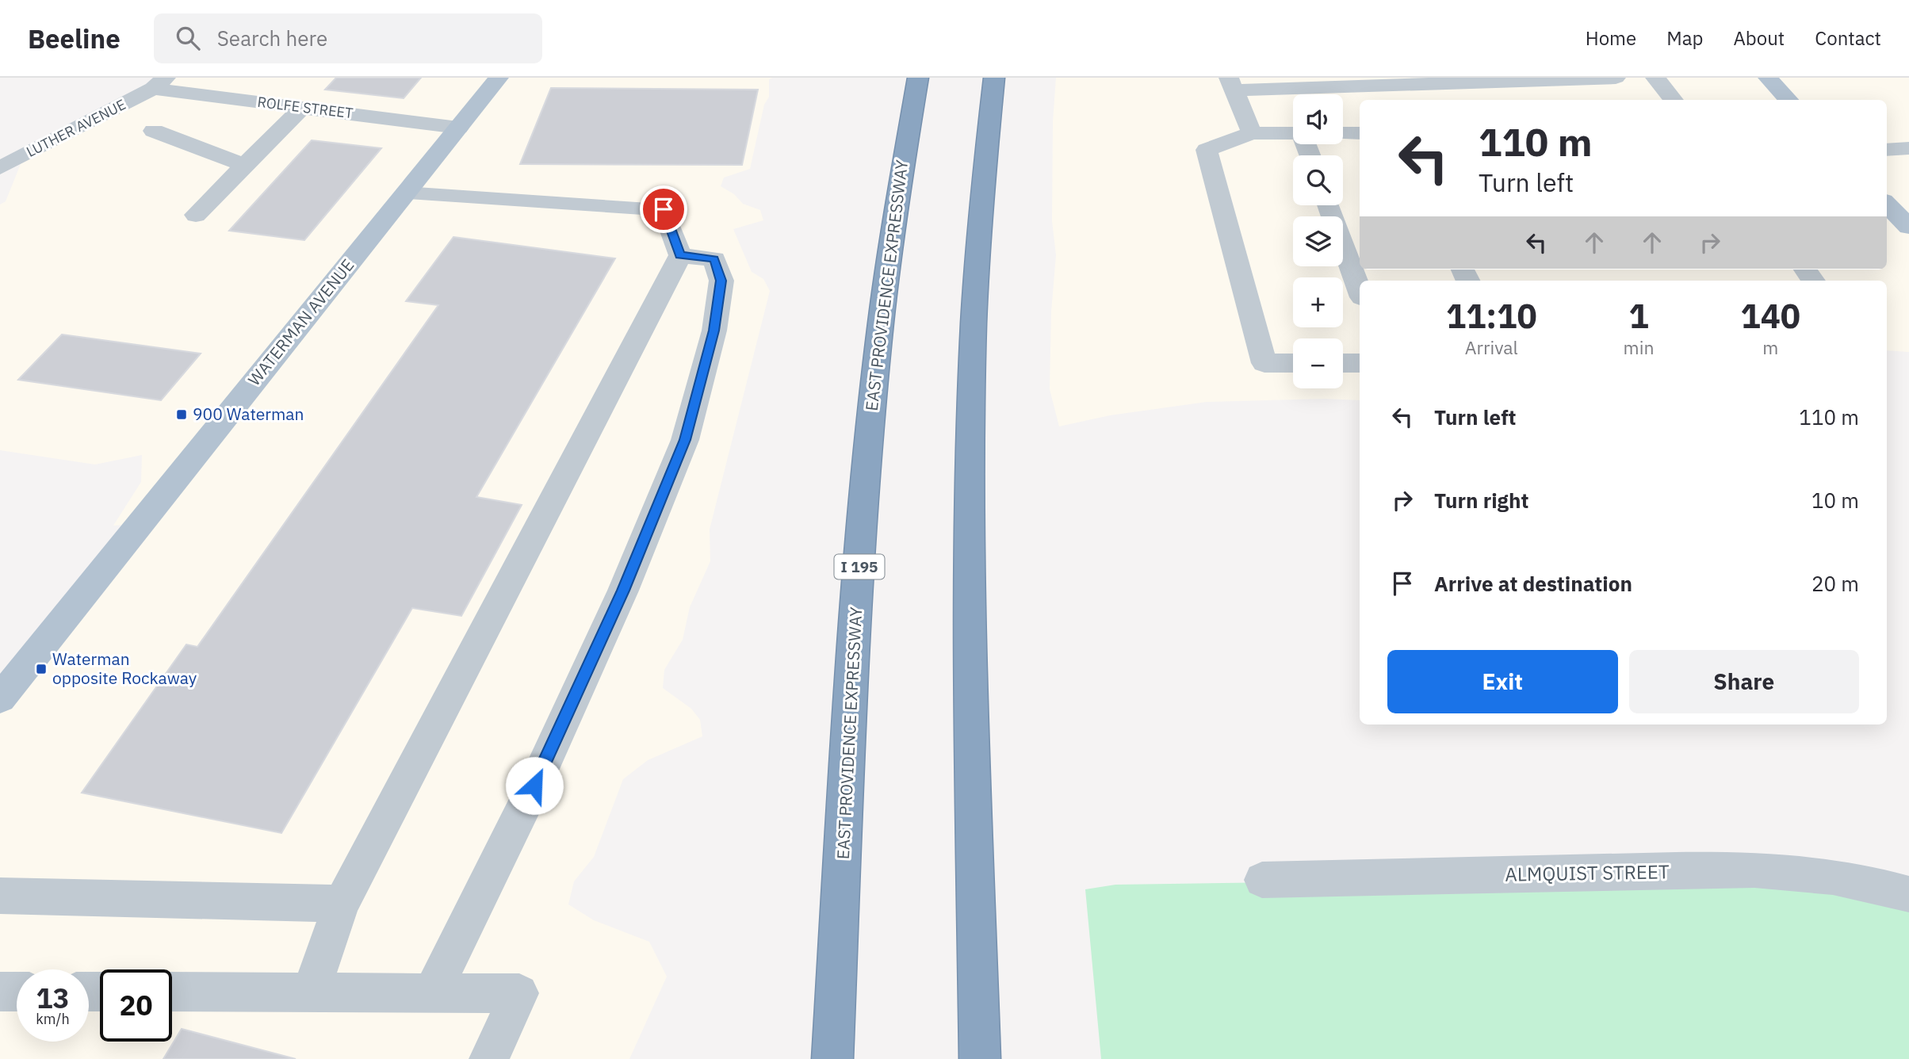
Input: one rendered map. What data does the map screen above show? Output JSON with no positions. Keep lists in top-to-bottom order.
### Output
{
  "streets": {
    "highway": ["EAST PROVIDENCE EXPRESSWAY", "I 195"],
    "main road": ["WATERMAN AVENUE"],
    "street": ["ROLFE STREET", "LUTHER AVENUE", "ALMQUIST STREET"]
  },
  "crossings": [
    ["ROLFE STREET", "LUTHER AVENUE"],
    ["ROLFE STREET", "WATERMAN AVENUE"]
  ],
  "places": {
    "transit": ["900 Waterman", "Waterman opposite Rockaway"]
  },
  "page": {
    "header": "Beeline",
    "search": "Search here",
    "nav": [
      "Home",
      "Map",
      "About",
      "Contact"
    ],
    "map_buttons": ["+", "−"],
    "turn": ["110 m", "Turn left"],
    "eta": [
      "11:10",
      "Arrival",
      "1",
      "min",
      "140",
      "m"
    ],
    "list": [
      {
        "name": "Turn left",
        "value": "110 m"
      },
      {
        "name": "Turn right",
        "value": "10 m"
      },
      {
        "name": "Arrive at destination",
        "value": "20 m"
      }
    ],
    "buttons": ["Exit", "Share"],
    "speed": "13 km/h",
    "limit": "20"
  }
}
